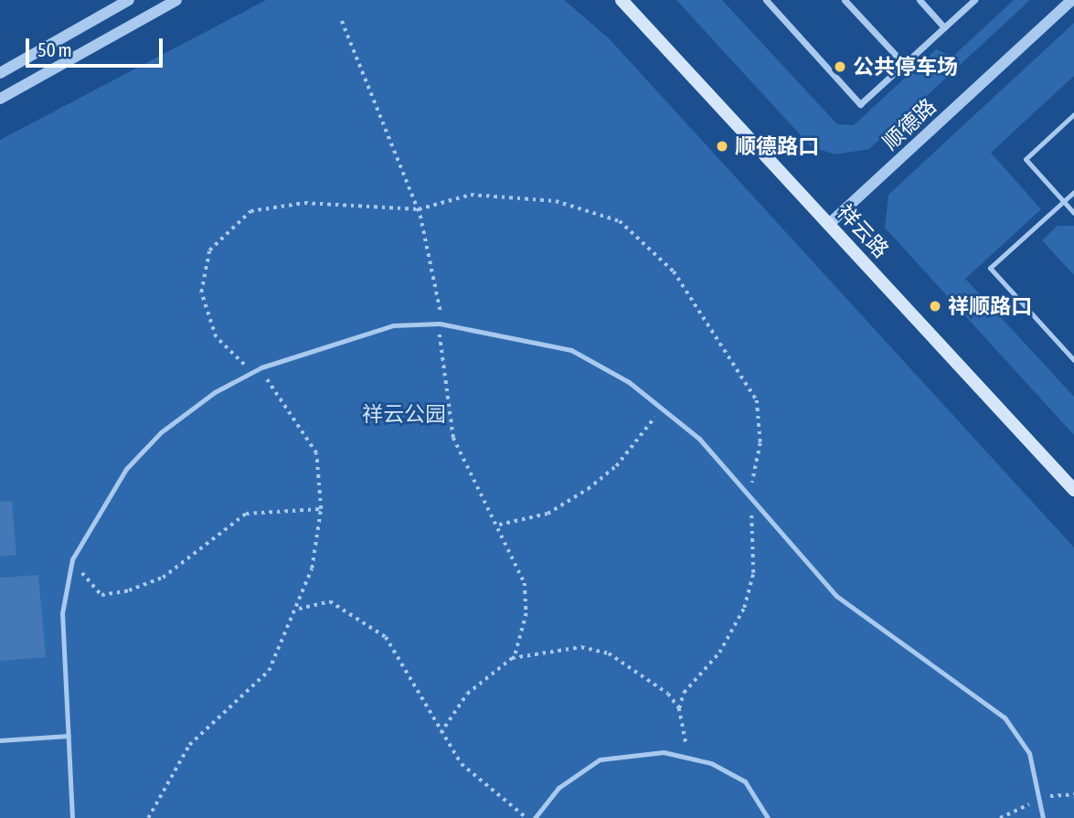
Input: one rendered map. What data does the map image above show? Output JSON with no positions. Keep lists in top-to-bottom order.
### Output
{
  "streets": {
    "main road": ["祥云路"],
    "street": ["顺德路"]
  },
  "crossings": [
    ["顺德路", "祥云路"]
  ],
  "parks": ["祥云公园"],
  "places": ["公共停车场", "顺德路口", "祥顺路口"],
  "scale_bar": "50 m"
}
